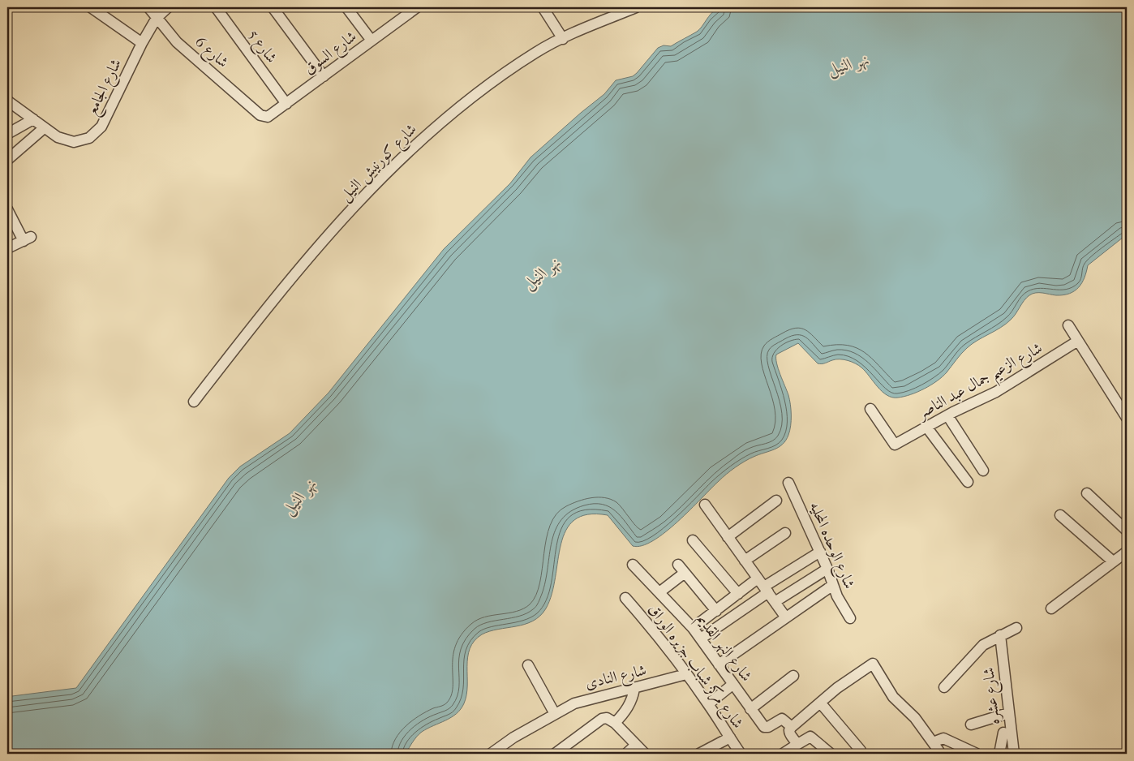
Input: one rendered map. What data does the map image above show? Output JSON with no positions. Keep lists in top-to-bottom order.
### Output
{
  "streets": {
    "street": [
      "شارع 5",
      "شارع 6",
      "شارع السوق",
      "شارع الجامع",
      "شارع كورنيش النيل",
      "شارع الزعيم جمال عبد الناصر",
      "شارع الوحده المحليه",
      "شارع النهر القديم",
      "شارع مركز شباب جزيره الوراق",
      "شارع النادى",
      "شارع عشره"
    ]
  },
  "crossings": [
    ["شارع 5", "شارع السوق"],
    ["شارع 6", "شارع السوق"],
    ["شارع 6", "شارع الجامع"],
    ["شارع مركز شباب جزيره الوراق", "شارع النادى"]
  ],
  "water": ["نهر النيل"]
}
